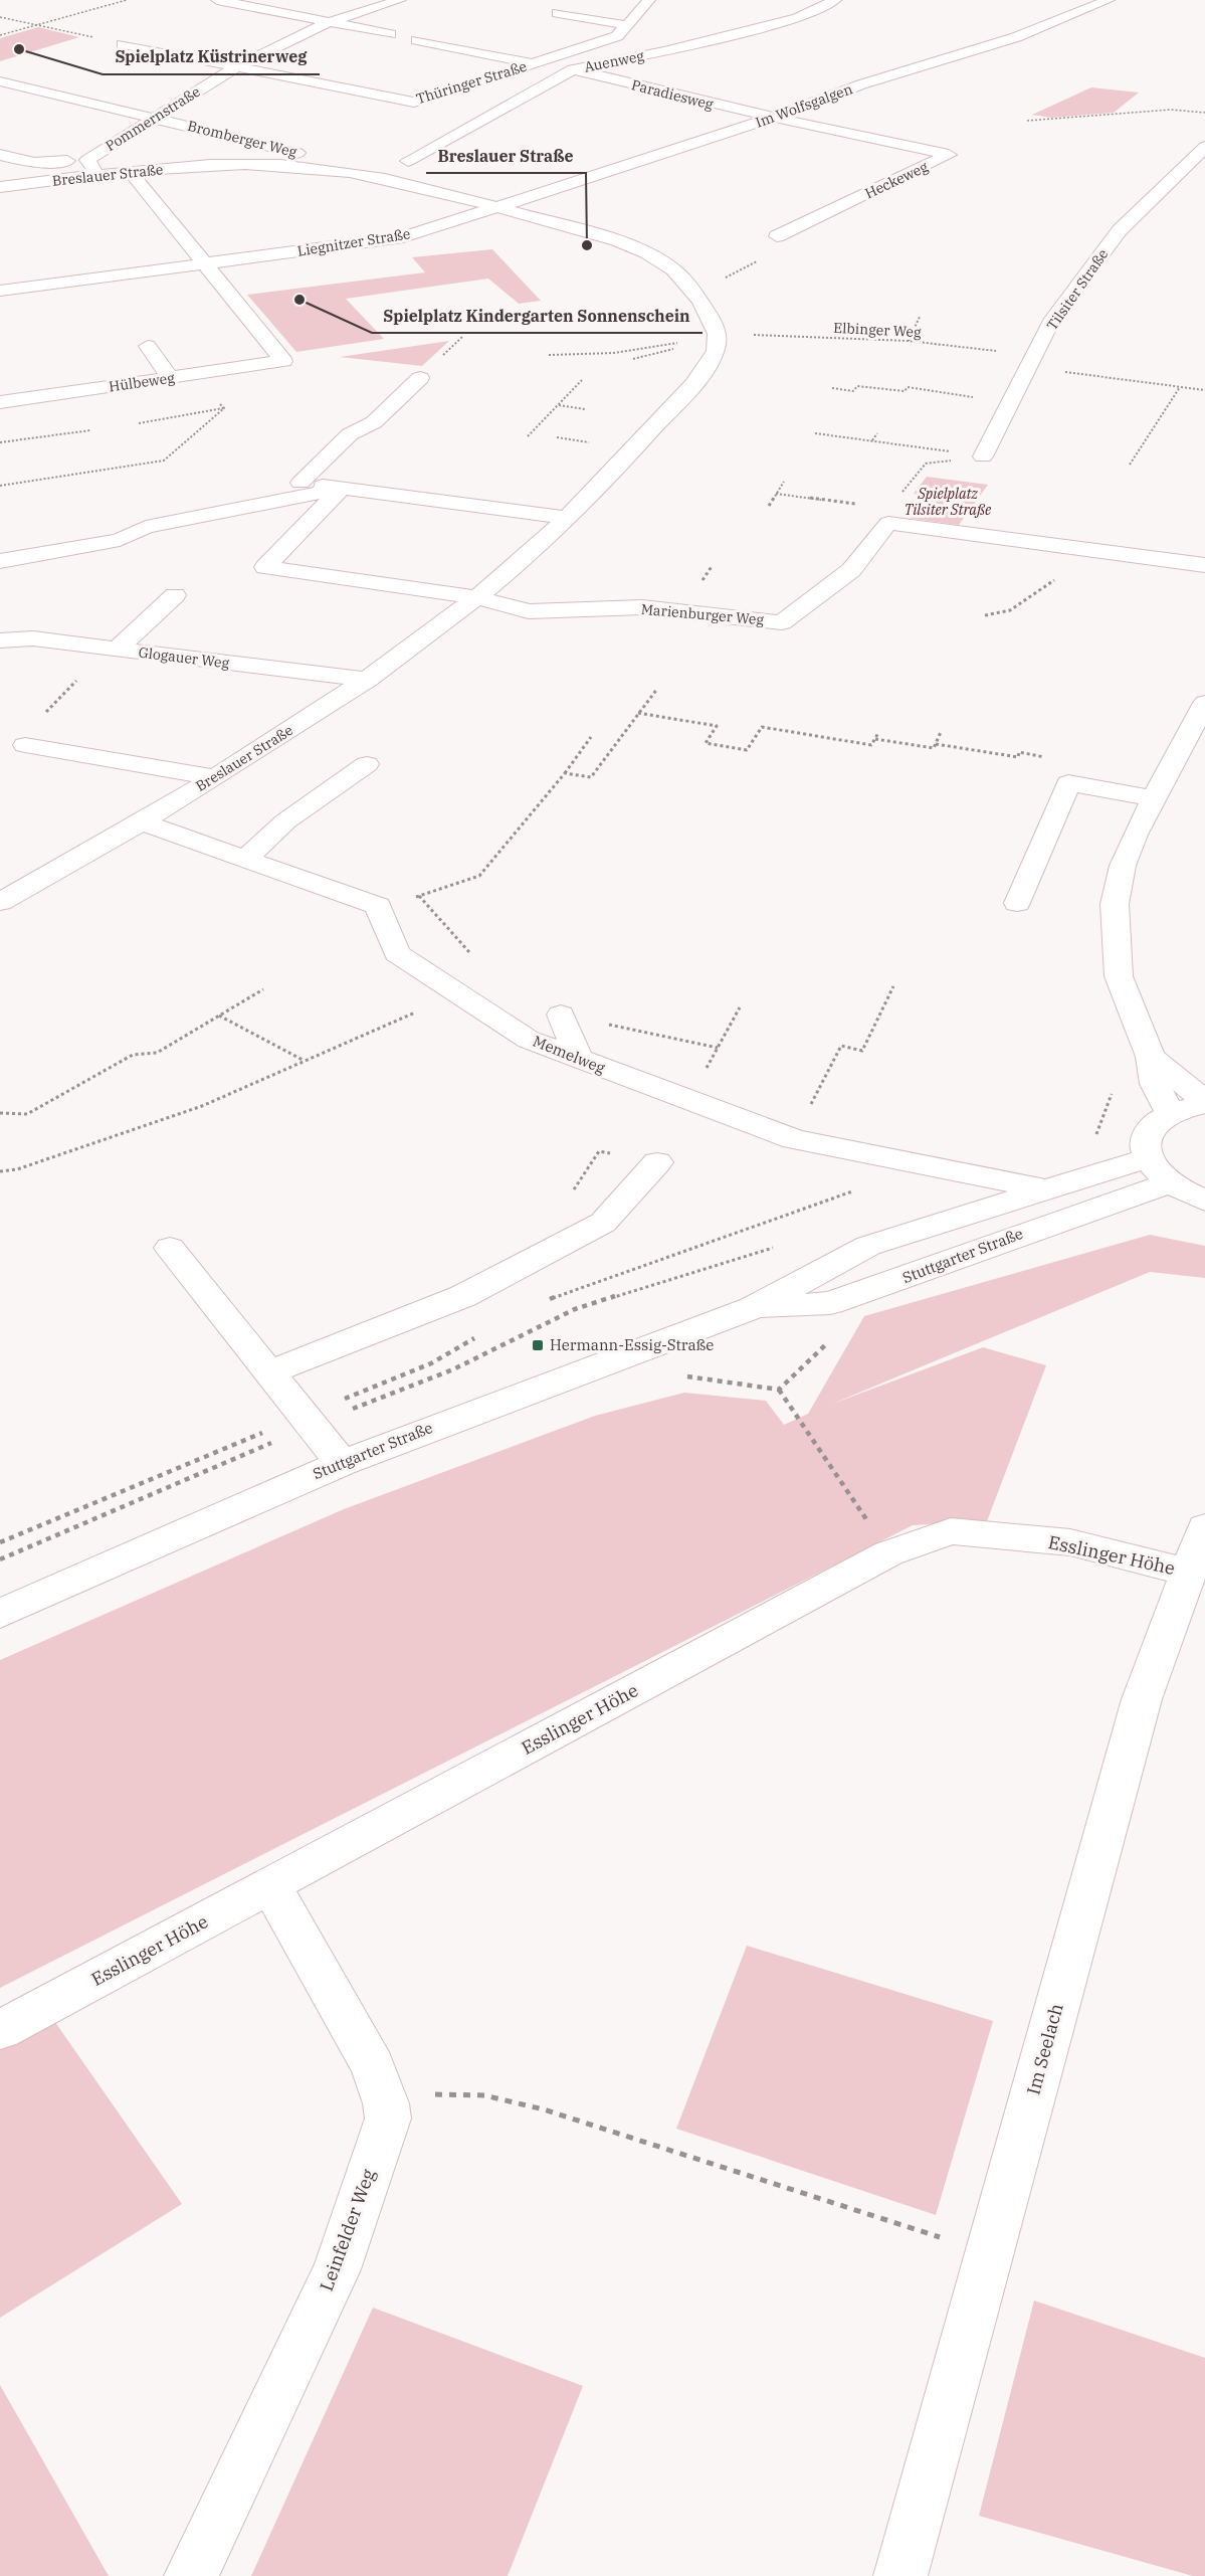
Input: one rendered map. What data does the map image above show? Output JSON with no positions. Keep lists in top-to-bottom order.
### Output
{
  "streets": {
    "street": [
      "Auenweg",
      "Thüringer Straße",
      "Paradiesweg",
      "Im Wolfsgalgen",
      "Pommernstraße",
      "Bromberger Weg",
      "Breslauer Straße",
      "Heckeweg",
      "Liegnitzer Straße",
      "Tilsiter Straße",
      "Hülbeweg",
      "Marienburger Weg",
      "Glogauer Weg",
      "Memelweg",
      "Stuttgarter Straße",
      "Esslinger Höhe",
      "Im Seelach",
      "Leinfelder Weg"
    ],
    "path": ["Elbinger Weg"]
  },
  "crossings": [
    ["Auenweg", "Paradiesweg"],
    ["Thüringer Straße", "Pommernstraße"],
    ["Paradiesweg", "Im Wolfsgalgen"],
    ["Paradiesweg", "Heckeweg"],
    ["Im Wolfsgalgen", "Breslauer Straße"],
    ["Im Wolfsgalgen", "Heckeweg"],
    ["Im Wolfsgalgen", "Liegnitzer Straße"],
    ["Pommernstraße", "Bromberger Weg"],
    ["Pommernstraße", "Breslauer Straße"],
    ["Bromberger Weg", "Breslauer Straße"],
    ["Breslauer Straße", "Liegnitzer Straße"],
    ["Breslauer Straße", "Elbinger Weg"],
    ["Breslauer Straße", "Marienburger Weg"],
    ["Breslauer Straße", "Glogauer Weg"],
    ["Liegnitzer Straße", "Hülbeweg"],
    ["Tilsiter Straße", "Elbinger Weg"],
    ["Memelweg", "Stuttgarter Straße"],
    ["Esslinger Höhe", "Im Seelach"]
  ],
  "parks": ["Spielplatz Tilsiter Straße"],
  "places": {
    "other": ["Spielplatz Küstrinerweg", "Breslauer Straße", "Spielplatz Kindergarten Sonnenschein"],
    "transit": ["Hermann-Essig-Straße"]
  }
}
